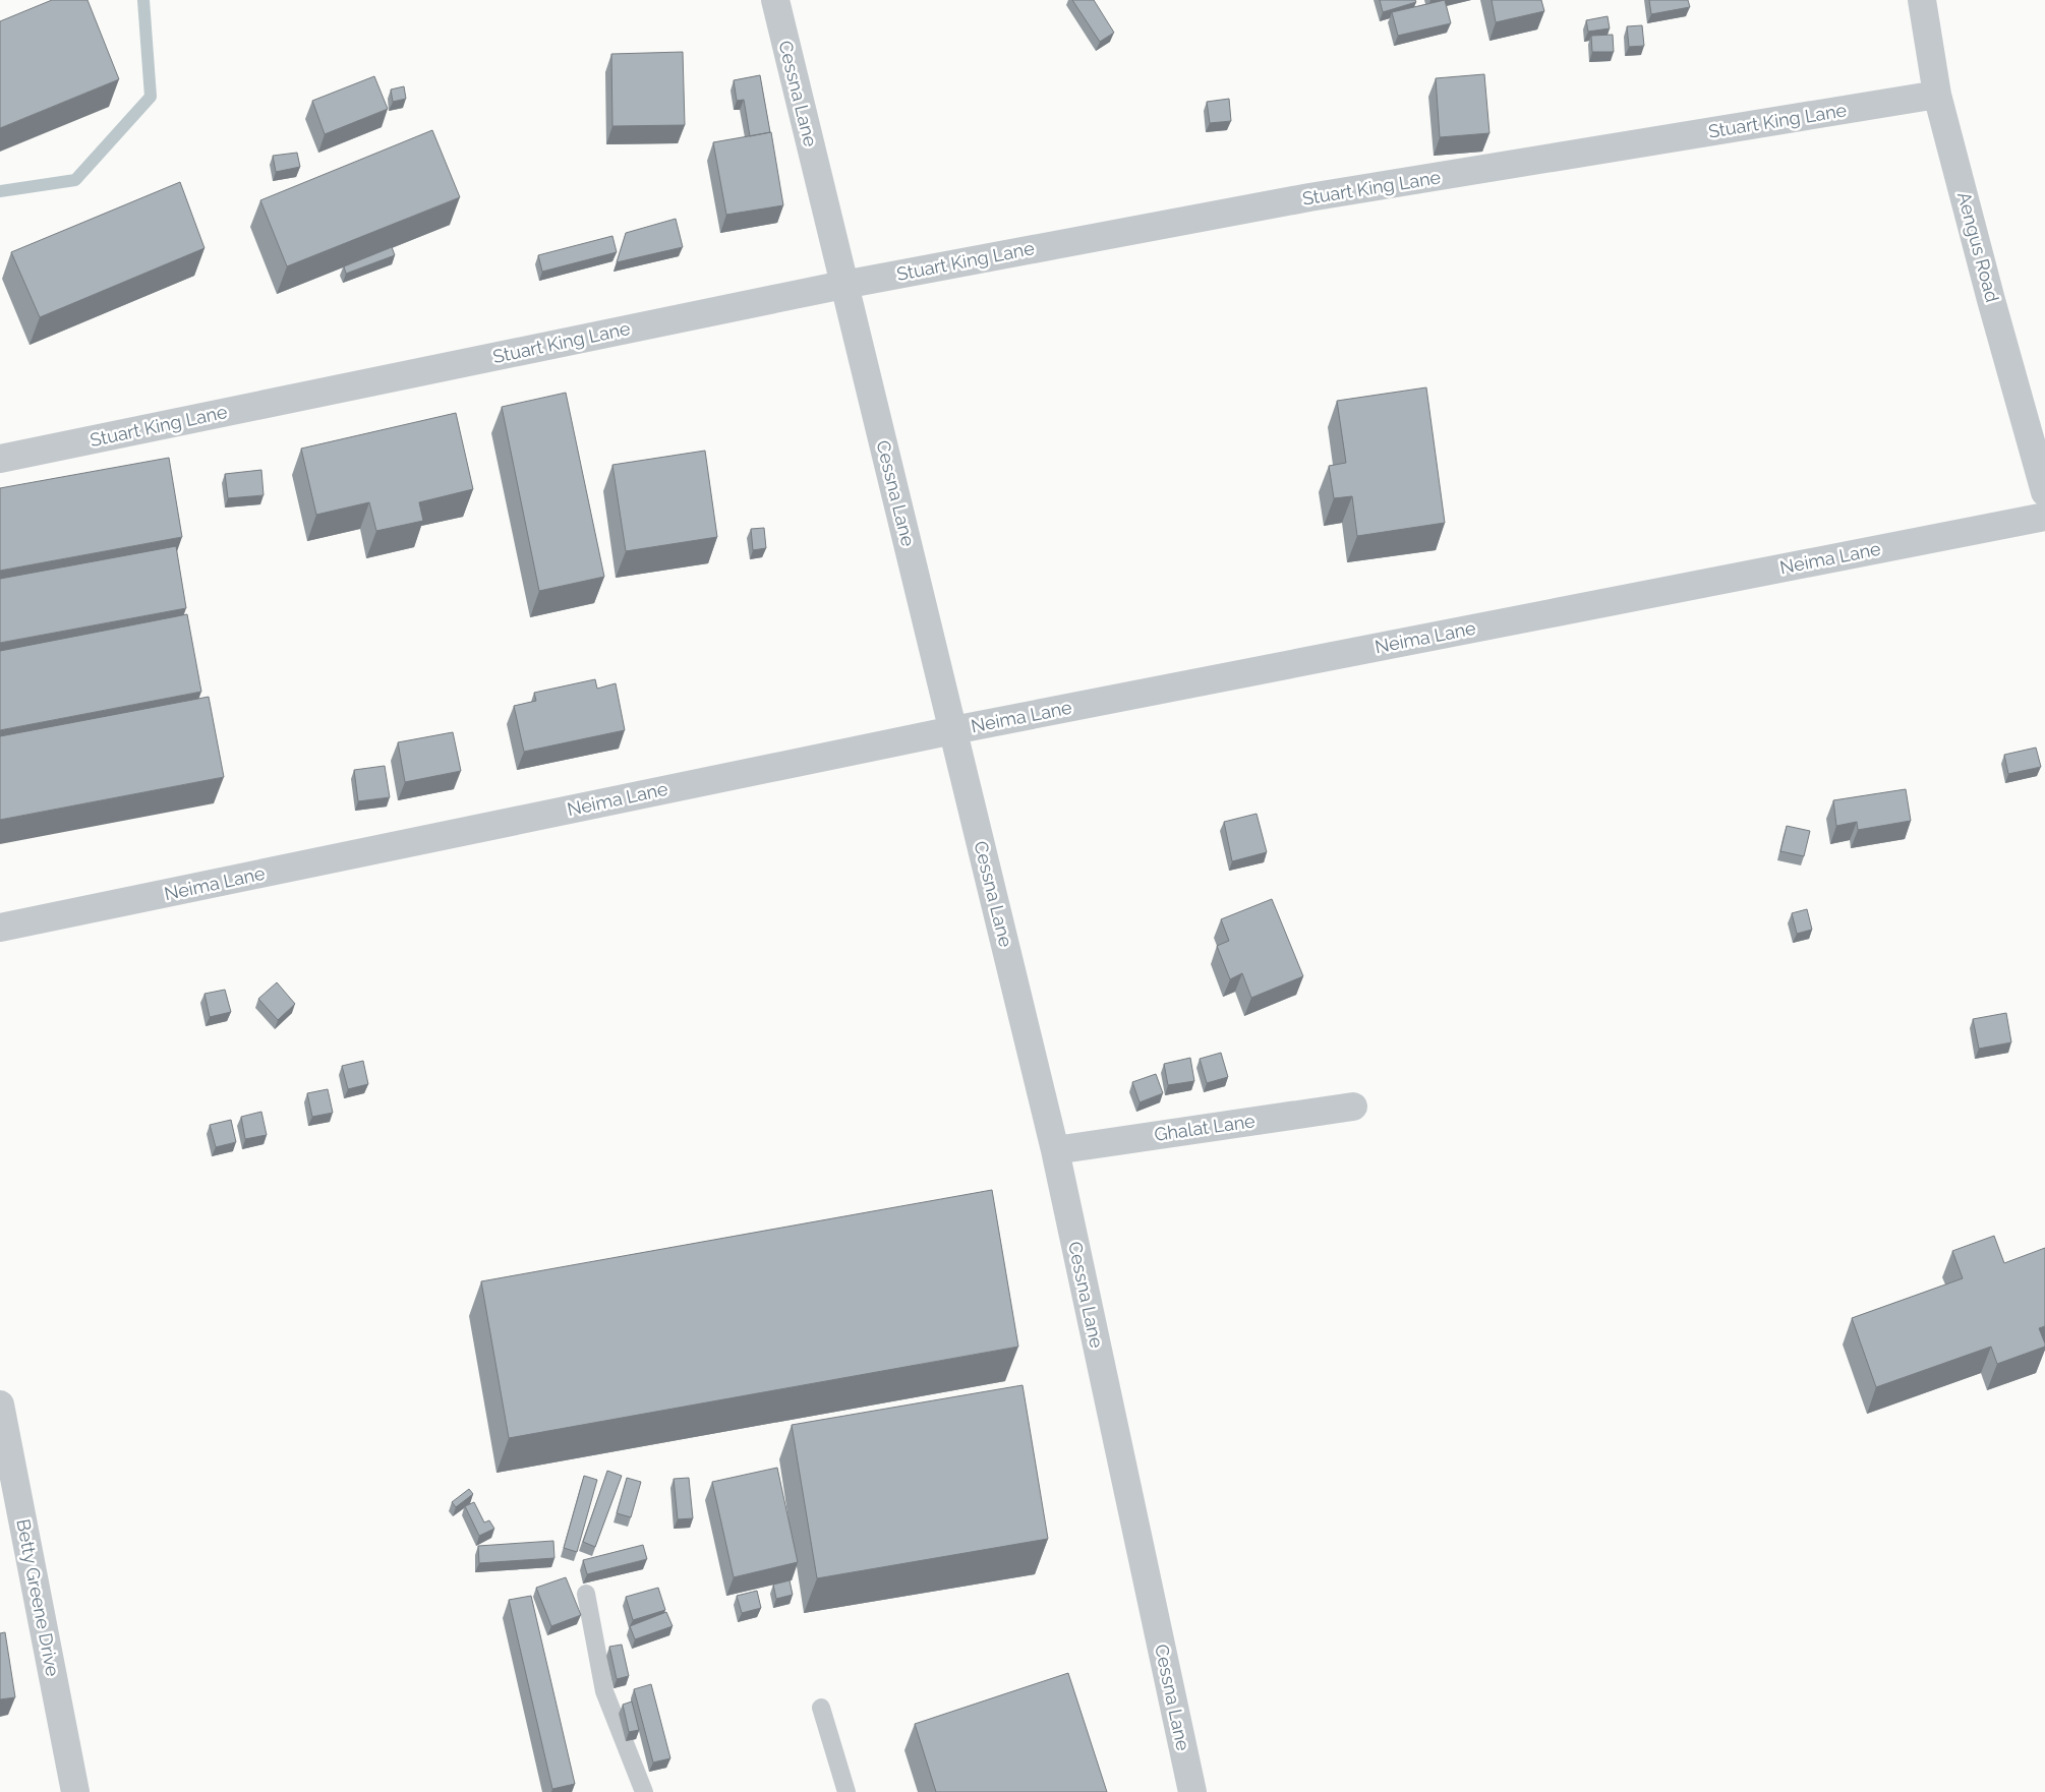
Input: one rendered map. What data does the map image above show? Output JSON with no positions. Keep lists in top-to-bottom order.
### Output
{
  "streets": {
    "street": [
      "Cessna Lane",
      "Stuart King Lane",
      "Aengus Road",
      "Neima Lane",
      "Ghalat Lane",
      "Betty Greene Drive"
    ]
  },
  "crossings": [
    ["Cessna Lane", "Stuart King Lane"],
    ["Cessna Lane", "Neima Lane"],
    ["Cessna Lane", "Ghalat Lane"],
    ["Stuart King Lane", "Aengus Road"]
  ]
}
